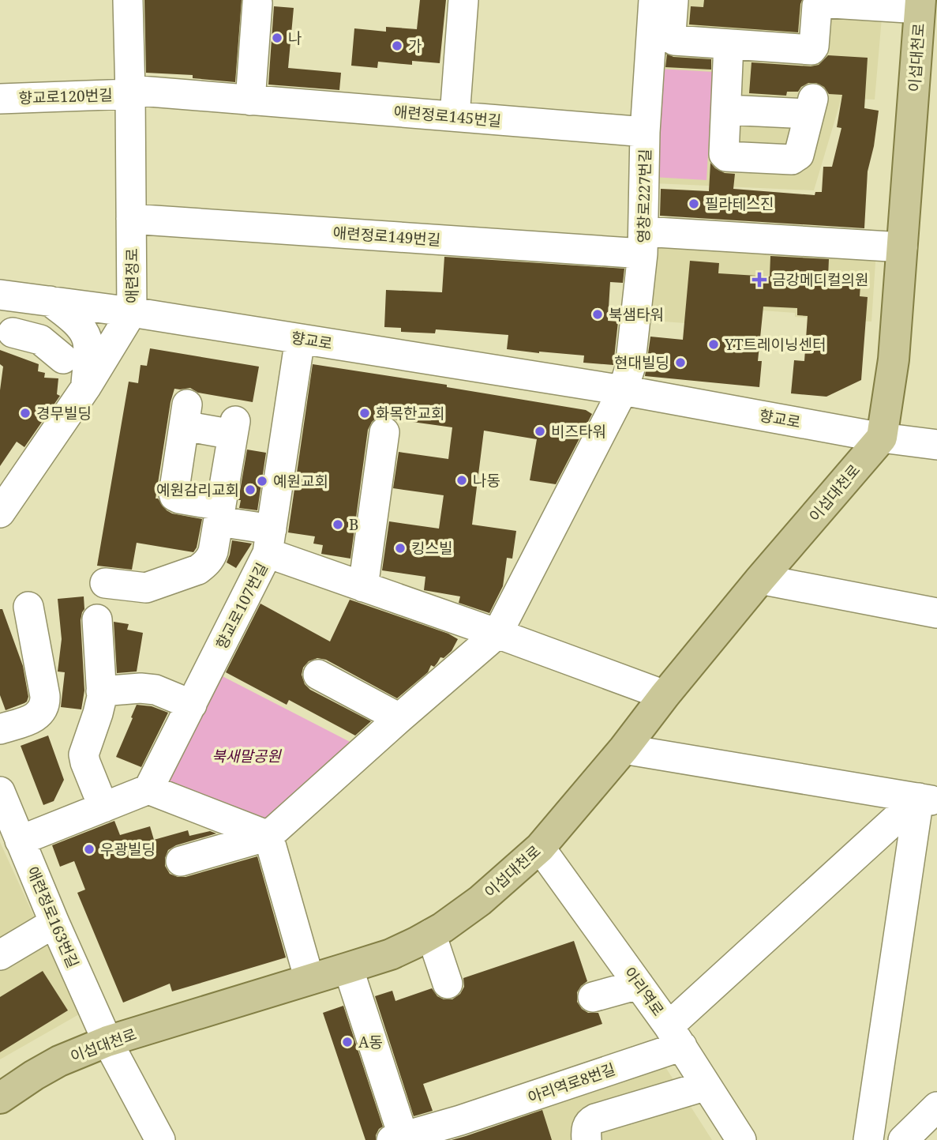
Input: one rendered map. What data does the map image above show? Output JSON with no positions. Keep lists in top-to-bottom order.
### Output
{
  "streets": {
    "main road": ["이섭대천로"],
    "street": [
      "향교로120번길",
      "애련정로145번길",
      "영창로227번길",
      "애련정로149번길",
      "애련정로",
      "향교로",
      "향교로107번길",
      "애련정로163번길",
      "아리역로",
      "아리역로8번길"
    ]
  },
  "crossings": [
    ["이섭대천로", "향교로"],
    ["이섭대천로", "애련정로163번길"],
    ["이섭대천로", "아리역로"],
    ["향교로120번길", "애련정로145번길"],
    ["향교로120번길", "애련정로"],
    ["애련정로145번길", "영창로227번길"],
    ["애련정로145번길", "애련정로"],
    ["영창로227번길", "애련정로149번길"],
    ["영창로227번길", "향교로"],
    ["애련정로149번길", "애련정로"],
    ["애련정로", "향교로"],
    ["향교로", "향교로107번길"],
    ["아리역로", "아리역로8번길"]
  ],
  "parks": ["북새말공원"],
  "places": {
    "other": [
      "나",
      "가",
      "필라테스진",
      "북샘타워",
      "YT트레이닝센터",
      "현대빌딩",
      "경무빌딩",
      "화목한교회",
      "비즈타워",
      "나동",
      "예원교회",
      "예원감리교회",
      "B",
      "킹스빌",
      "우광빌딩",
      "A동"
    ],
    "health": ["금강메디컬의원"]
  }
}
